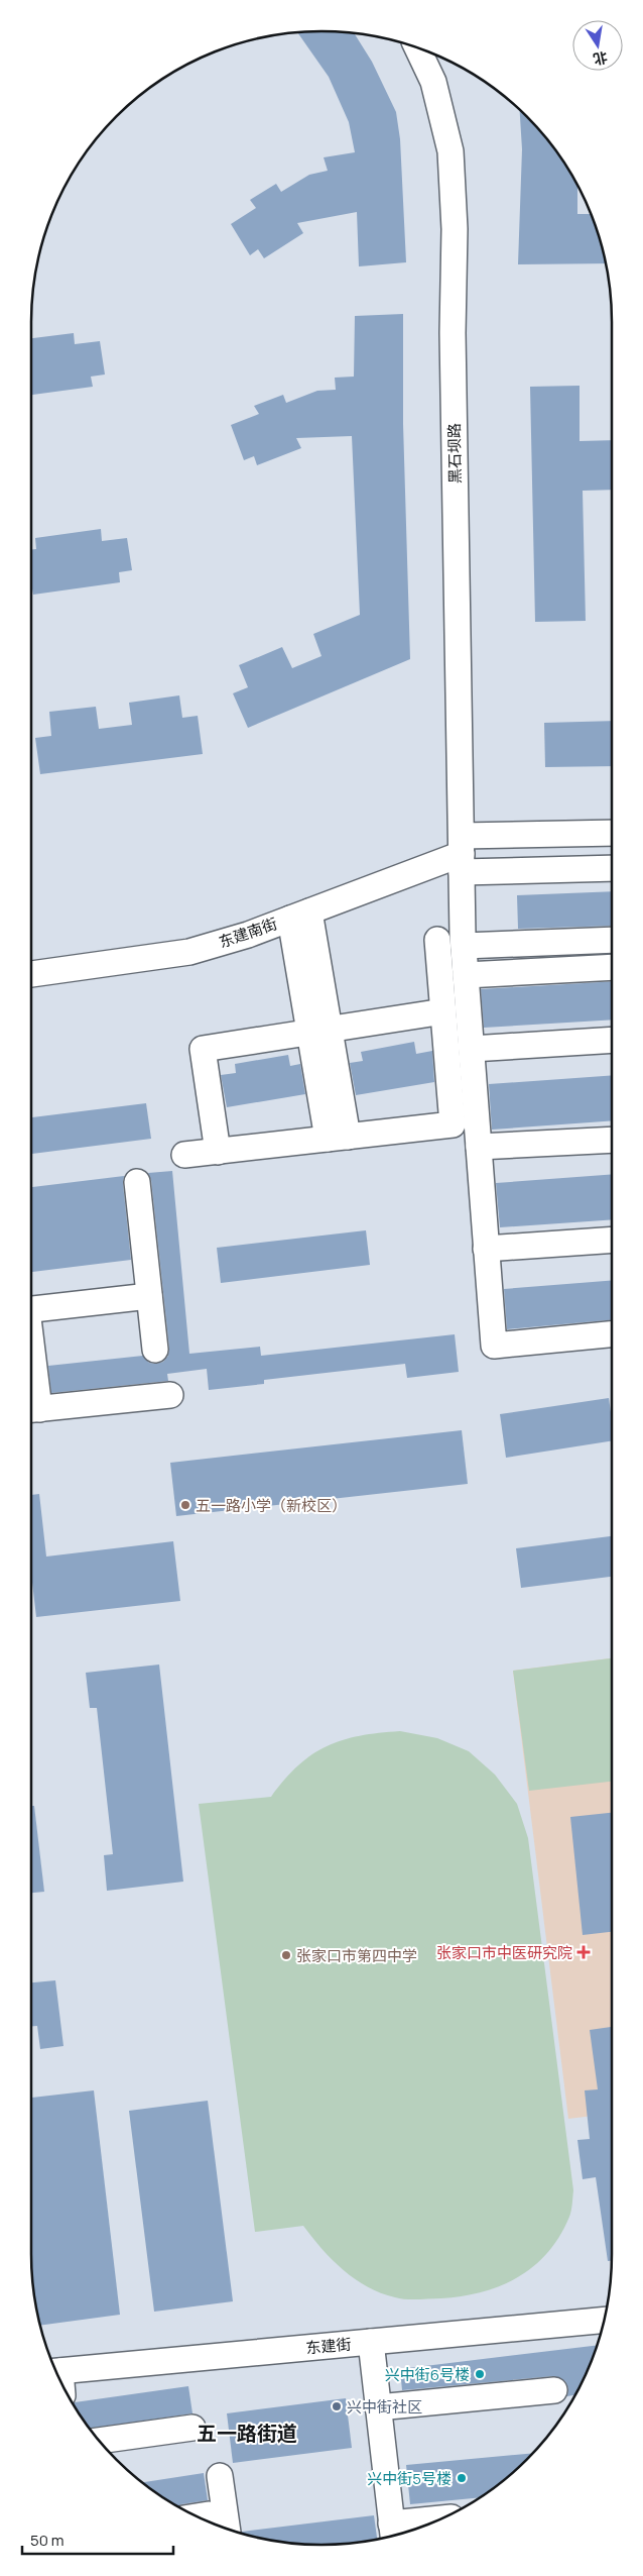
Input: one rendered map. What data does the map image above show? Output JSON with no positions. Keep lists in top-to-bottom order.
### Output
{
  "streets": {
    "street": ["黑石坝路", "东建南街", "东建街"]
  },
  "crossings": [
    ["黑石坝路", "东建南街"]
  ],
  "districts": ["五一路街道"],
  "places": {
    "other": [
      "五一路小学（新校区）",
      "张家口市第四中学",
      "兴中街6号楼",
      "兴中街社区",
      "兴中街5号楼"
    ],
    "health": ["张家口市中医研究院"]
  },
  "scale_bar": "50 m",
  "north": "bottom"
}
